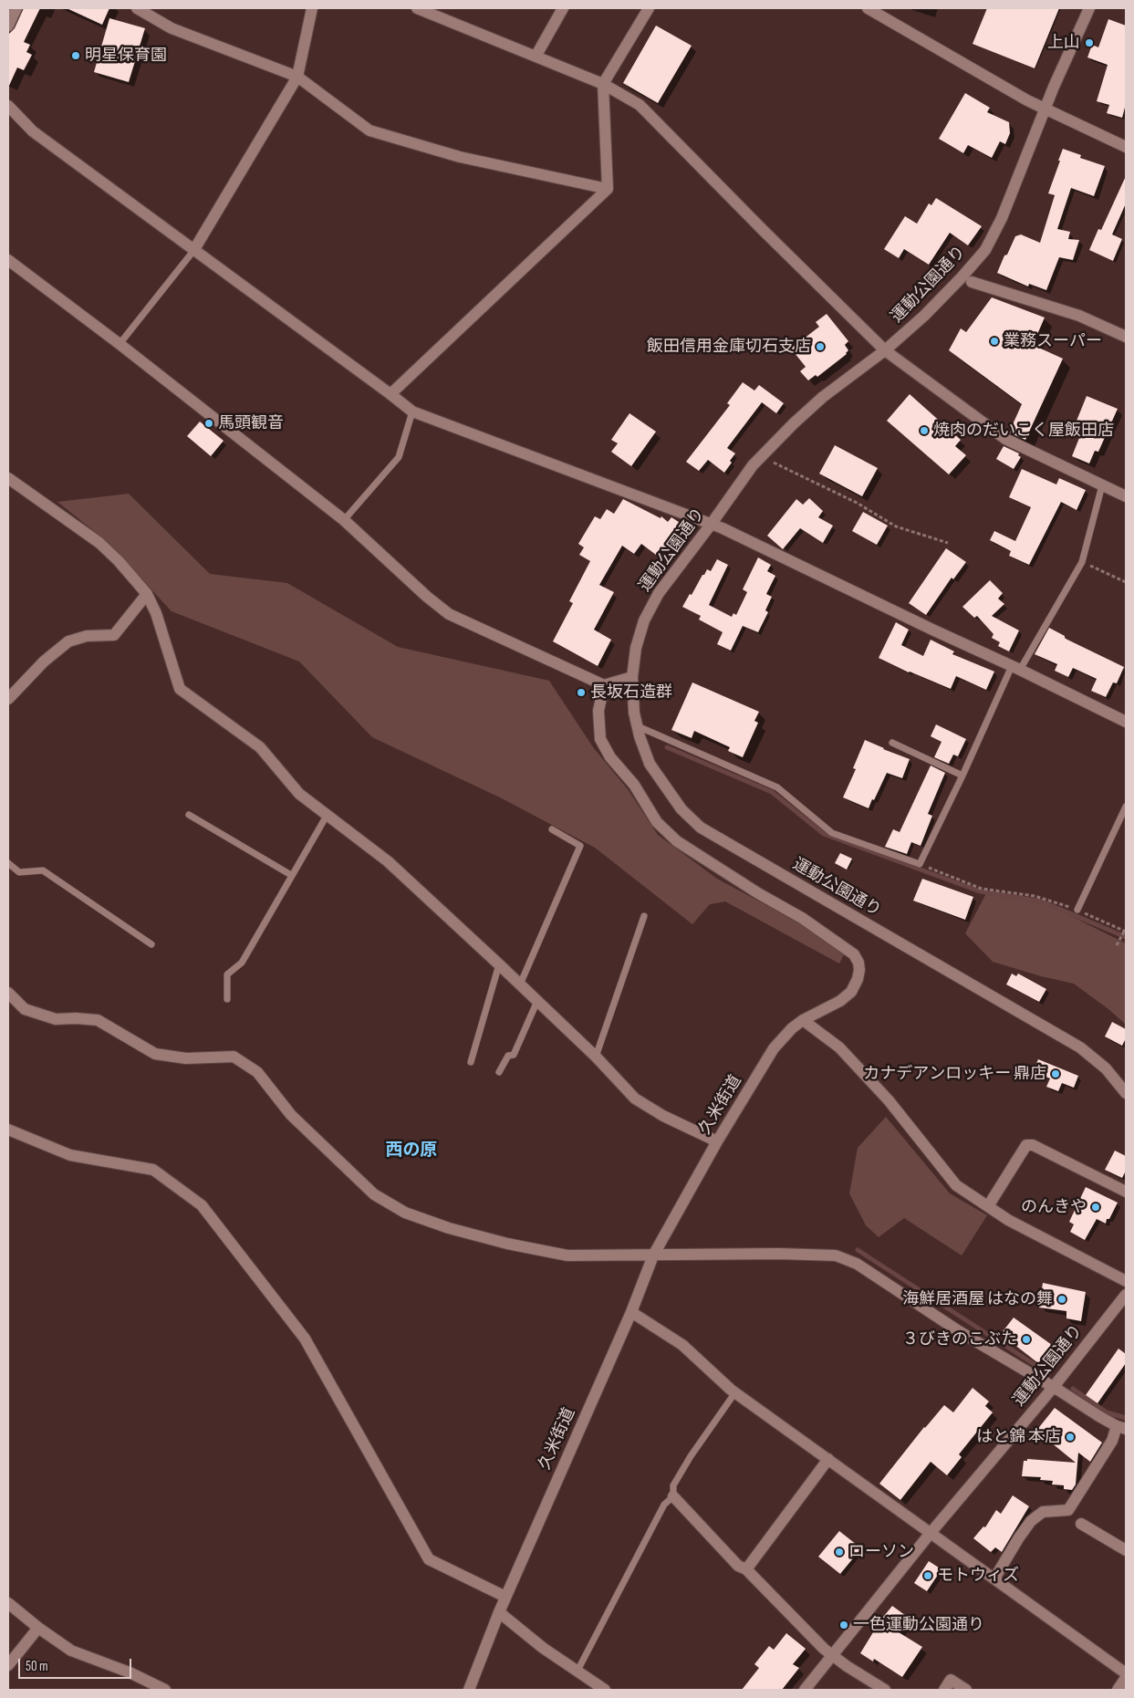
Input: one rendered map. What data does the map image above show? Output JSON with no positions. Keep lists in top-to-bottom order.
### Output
{
  "streets": {
    "street": ["運動公園通り", "久米街道"]
  },
  "districts": ["西の原"],
  "places": [
    "上山",
    "明星保育園",
    "業務スーパー",
    "飯田信用金庫切石支店",
    "馬頭観音",
    "焼肉のだいこく屋飯田店",
    "長坂石造群",
    "カナデアンロッキー 鼎店",
    "のんきや",
    "海鮮居酒屋 はなの舞",
    "３びきのこぶた",
    "はと錦 本店",
    "ローソン",
    "モトウィズ",
    "一色運動公園通り"
  ],
  "scale_bar": "50 m"
}
